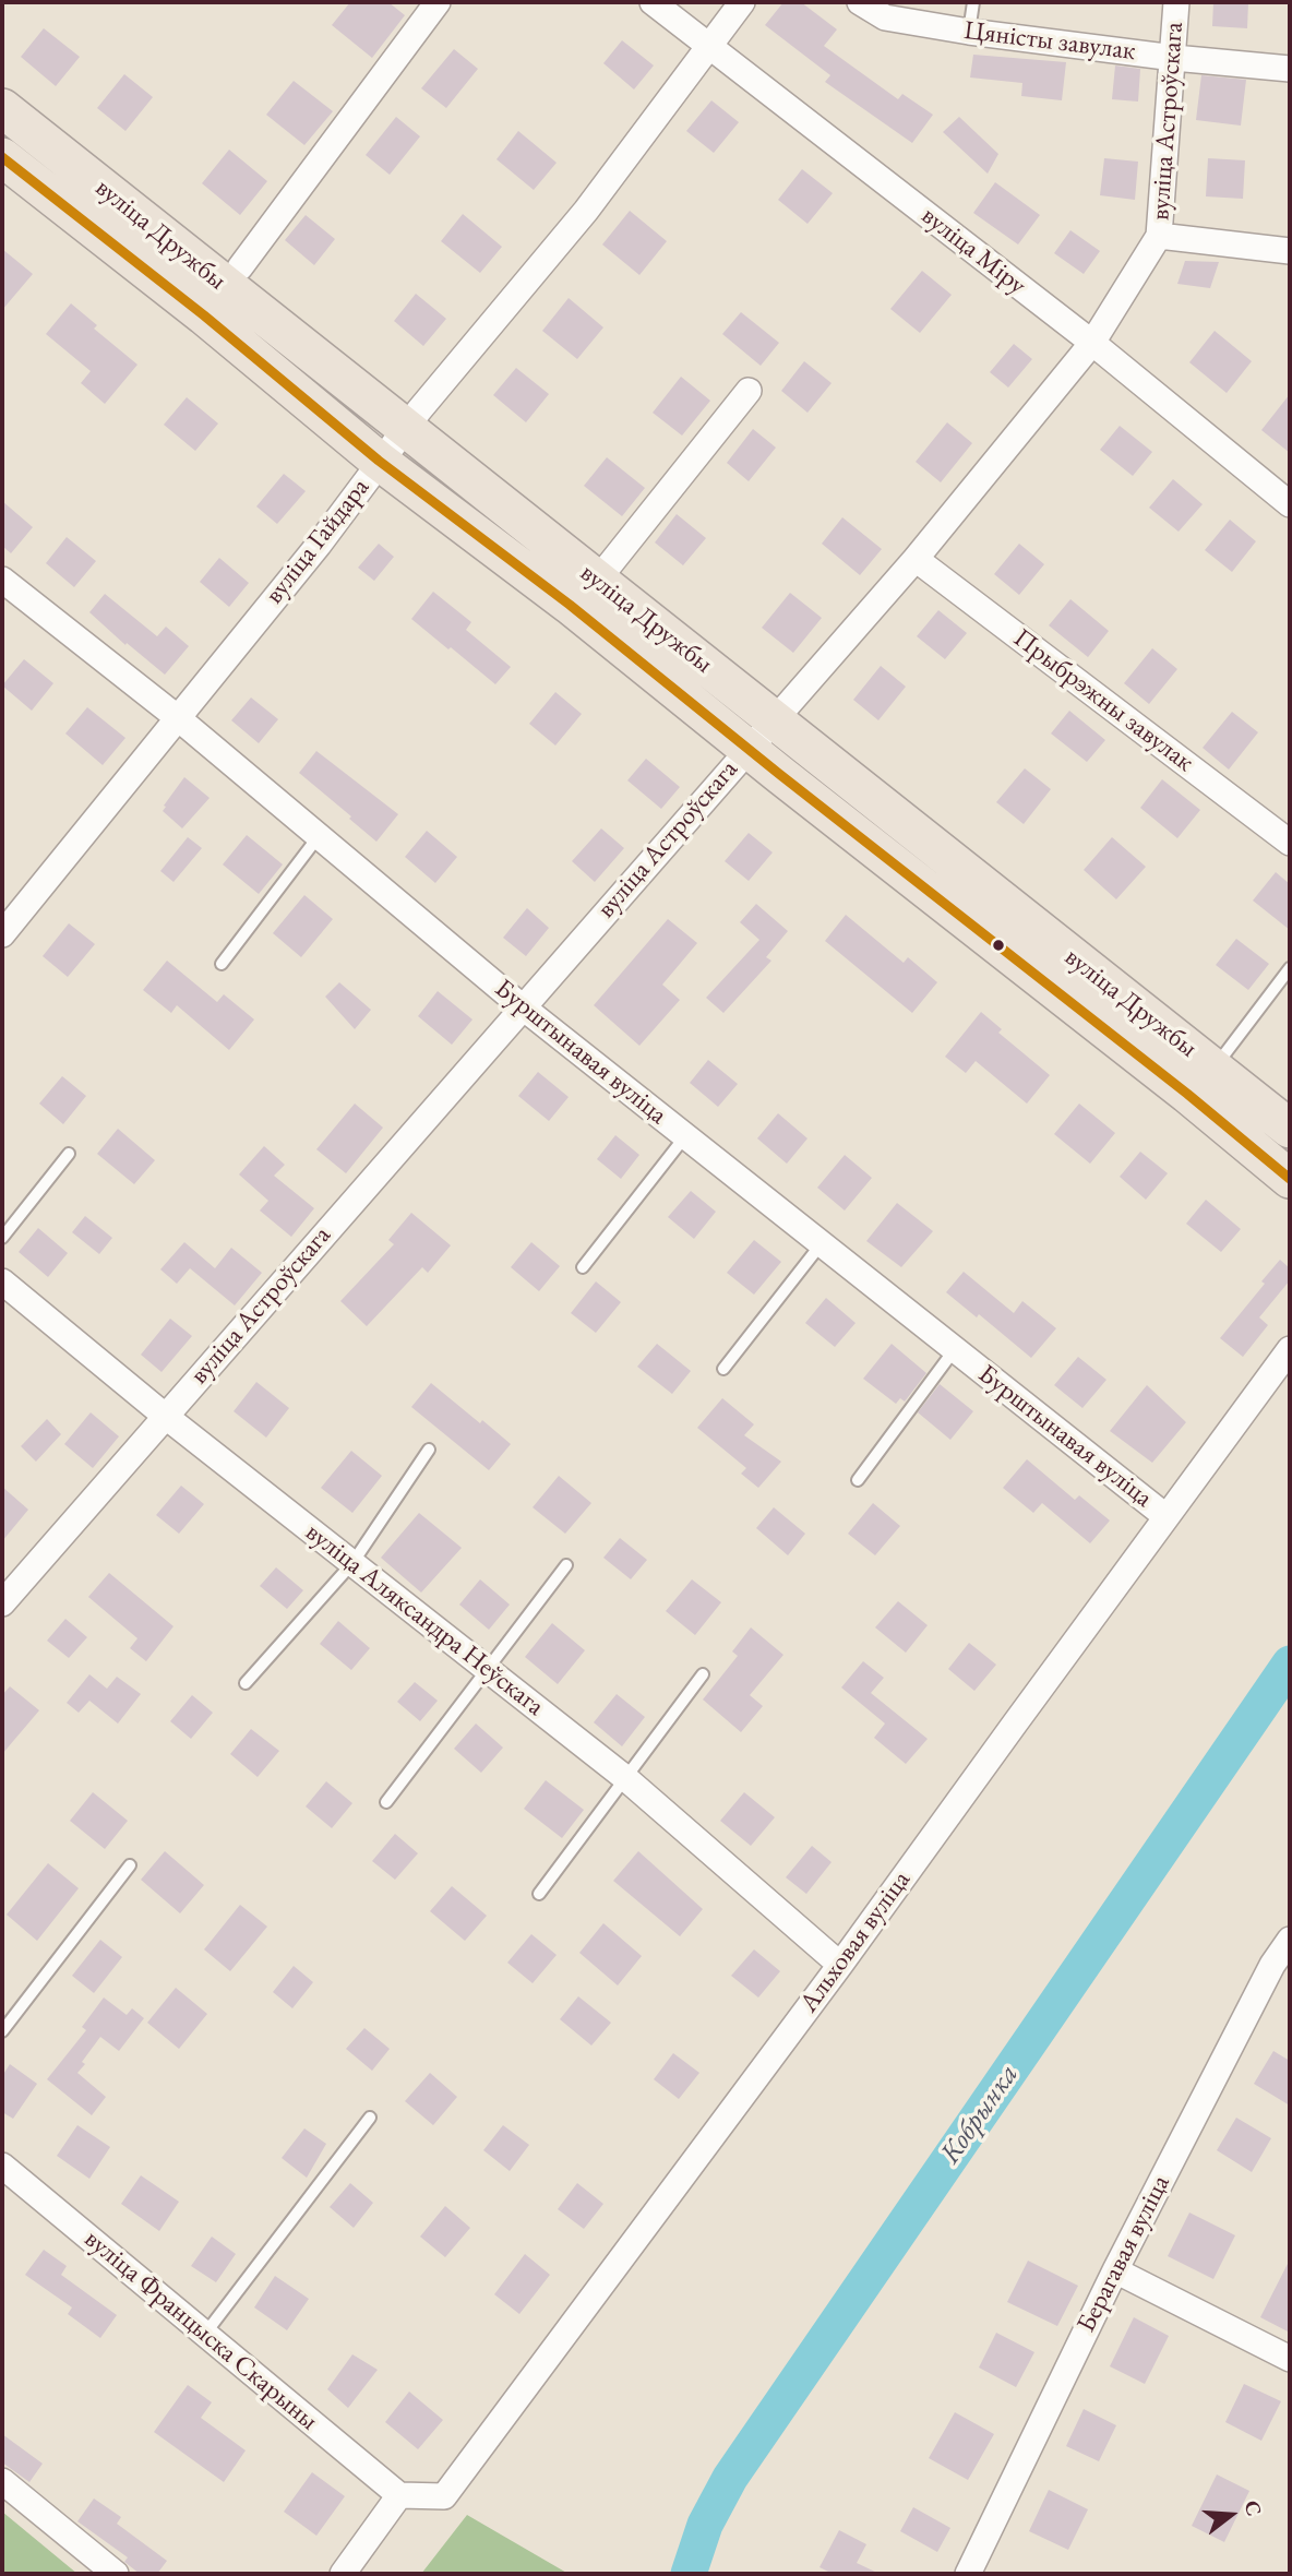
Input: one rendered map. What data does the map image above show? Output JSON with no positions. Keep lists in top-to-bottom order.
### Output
{
  "streets": {
    "main road": ["вуліца Дружбы"],
    "street": [
      "Цяністы завулак",
      "вуліца Астроўскага",
      "вуліца Міру",
      "вуліца Гайдара",
      "Прыбрэжны завулак",
      "Бурштынавая вуліца",
      "вуліца Аляксандра Неўскага",
      "Альховая вуліца",
      "Берагавая вуліца",
      "вуліца Францыска Скарыны"
    ]
  },
  "crossings": [
    ["Цяністы завулак", "вуліца Астроўскага"],
    ["вуліца Астроўскага", "вуліца Дружбы"],
    ["вуліца Астроўскага", "вуліца Міру"],
    ["вуліца Астроўскага", "Прыбрэжны завулак"],
    ["вуліца Астроўскага", "Бурштынавая вуліца"],
    ["вуліца Астроўскага", "вуліца Аляксандра Неўскага"],
    ["вуліца Дружбы", "вуліца Гайдара"],
    ["вуліца Міру", "вуліца Гайдара"],
    ["вуліца Гайдара", "Бурштынавая вуліца"],
    ["Бурштынавая вуліца", "Альховая вуліца"],
    ["вуліца Аляксандра Неўскага", "Альховая вуліца"],
    ["Альховая вуліца", "вуліца Францыска Скарыны"]
  ],
  "water": ["Кобрынка"],
  "north": "right"
}
